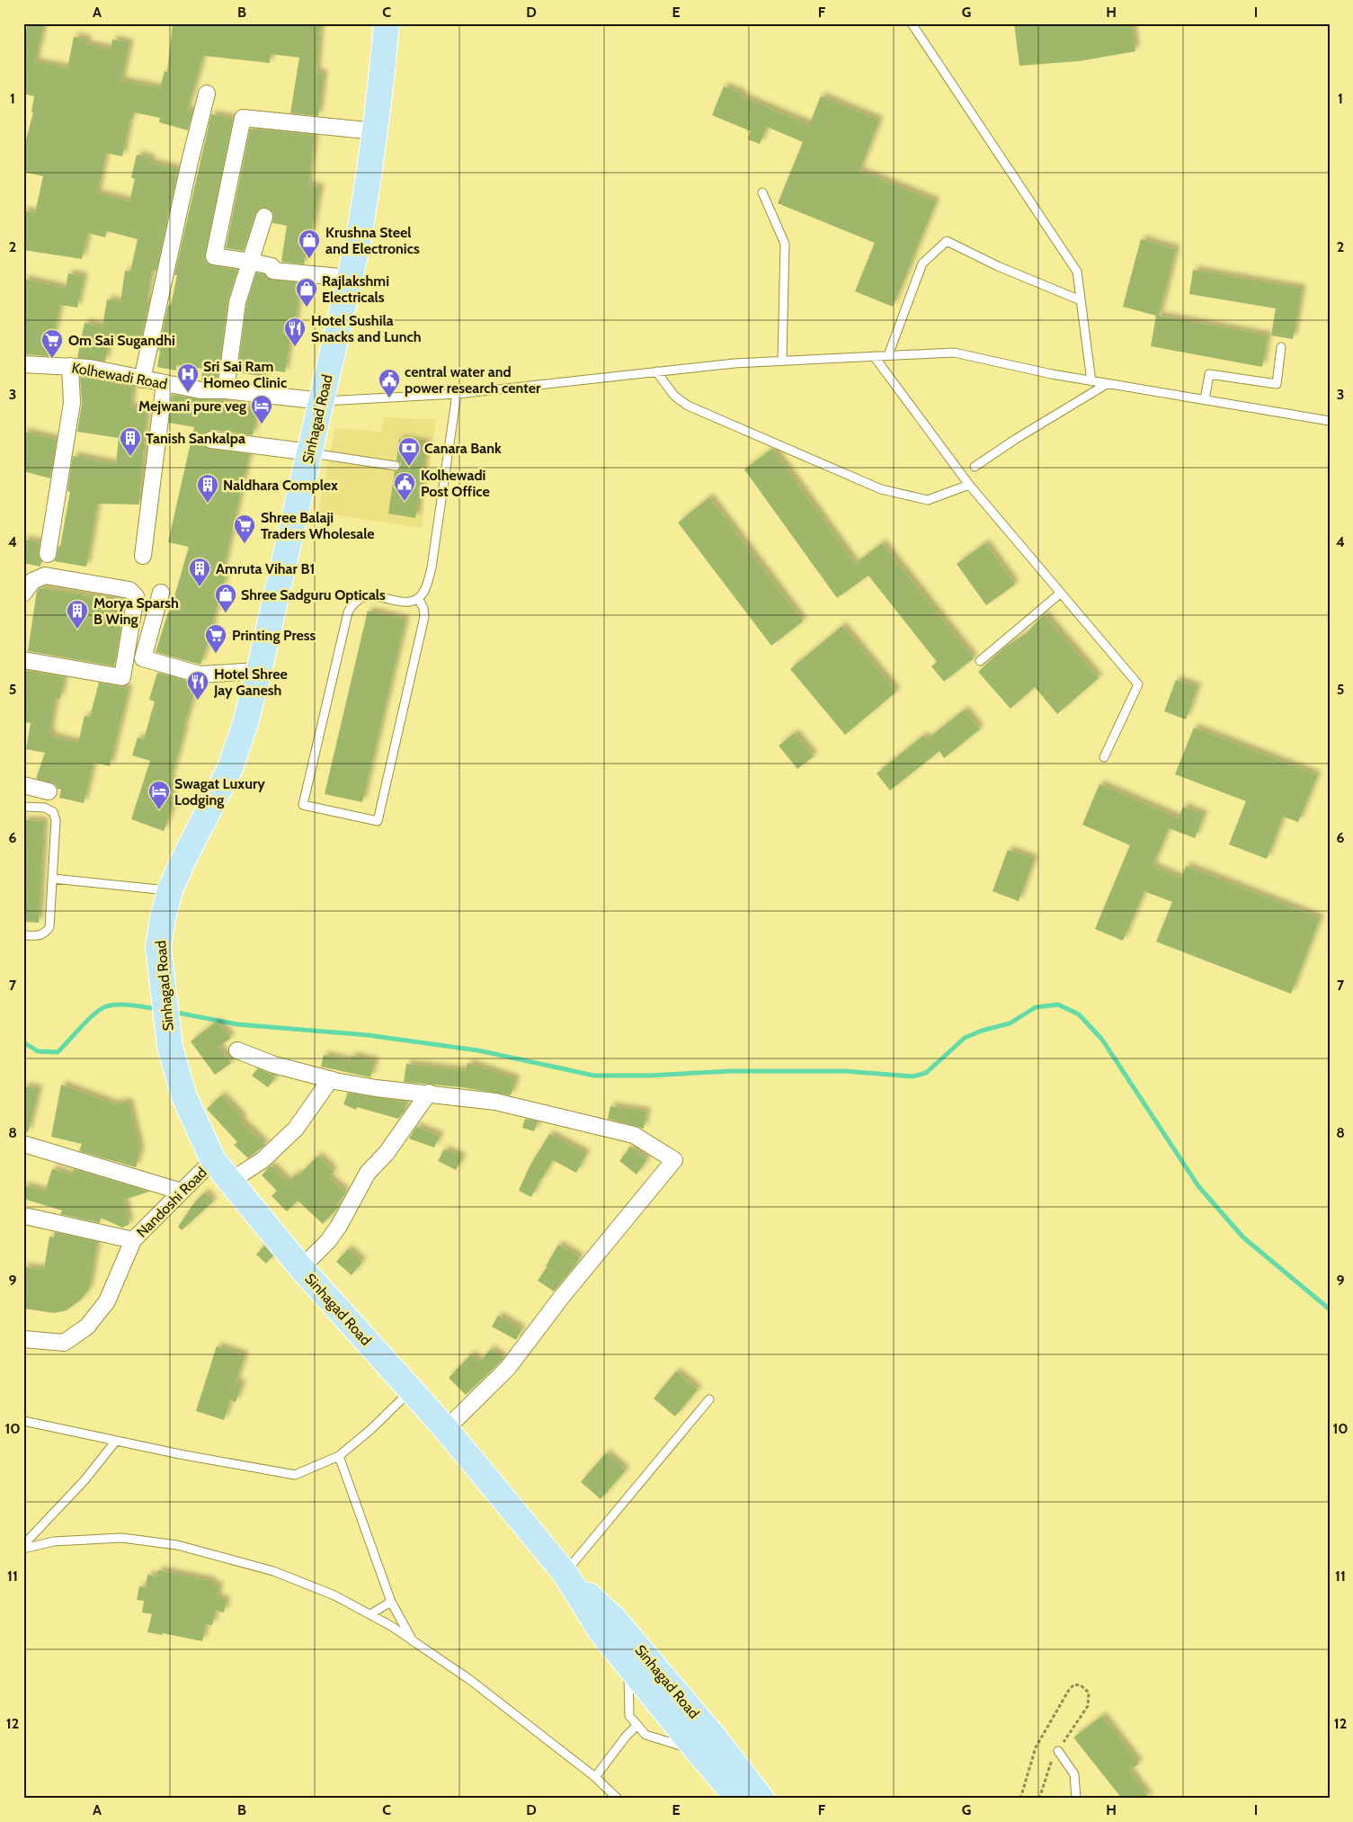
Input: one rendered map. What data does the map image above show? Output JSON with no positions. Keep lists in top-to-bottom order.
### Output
{
  "streets": {
    "main road": ["Sinhagad Road"],
    "street": ["Kolhewadi Road", "Nandoshi Road"]
  },
  "crossings": [
    ["Kolhewadi Road", "Sinhagad Road"],
    ["Sinhagad Road", "Nandoshi Road"]
  ],
  "places": {
    "shop": ["Krushna Steel and Electronics", "Rajlakshmi Electricals", "Shree Sadguru Opticals"],
    "restaurant": ["Hotel Sushila Snacks and Lunch", "Hotel Shree Jay Ganesh"],
    "supermarket": ["Om Sai Sugandhi", "Shree Balaji Traders Wholesale", "Printing Press"],
    "hospital": ["Sri Sai Ram Homeo Clinic"],
    "public building": ["central water and power research center", "Kolhewadi Post Office"],
    "hotel": ["Mejwani pure veg", "Swagat Luxury Lodging"],
    "building": [
      "Tanish Sankalpa",
      "Naldhara Complex",
      "Amruta Vihar B1",
      "Morya Sparsh B Wing"
    ],
    "bank": ["Canara Bank"]
  },
  "grid": {
    "columns": [
      "A",
      "B",
      "C",
      "D",
      "E",
      "F",
      "G",
      "H",
      "I"
    ],
    "rows": [
      "1",
      "2",
      "3",
      "4",
      "5",
      "6",
      "7",
      "8",
      "9",
      "10",
      "11",
      "12"
    ]
  }
}
